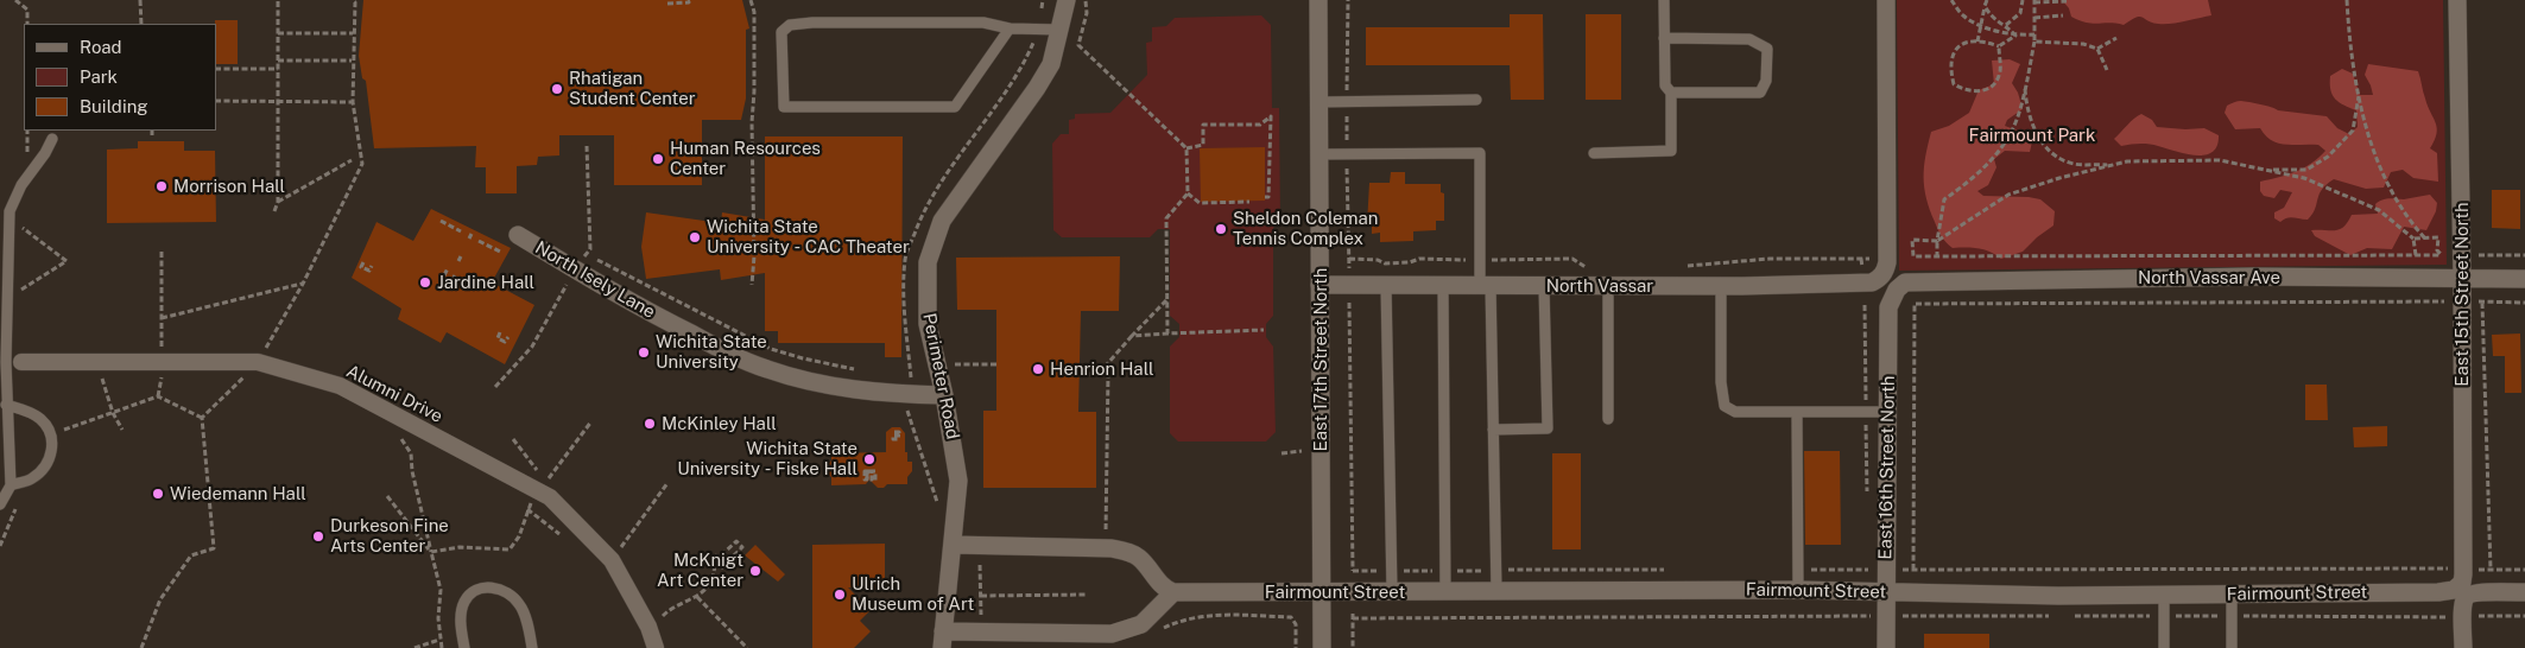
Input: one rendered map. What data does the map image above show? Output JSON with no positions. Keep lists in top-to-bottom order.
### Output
{
  "streets": {
    "street": [
      "North Vassar Ave",
      "North Isely Lane",
      "North Vassar",
      "East 15th Street North",
      "East 17th Street North",
      "Perimeter Road",
      "Alumni Drive",
      "East 16th Street North",
      "Fairmount Street"
    ]
  },
  "crossings": [
    ["North Vassar Ave", "East 15th Street North"],
    ["North Vassar Ave", "East 16th Street North"],
    ["North Isely Lane", "Perimeter Road"],
    ["North Vassar", "East 17th Street North"],
    ["East 15th Street North", "Fairmount Street"],
    ["East 17th Street North", "Fairmount Street"],
    ["East 16th Street North", "Fairmount Street"]
  ],
  "parks": ["Fairmount Park"],
  "places": [
    "Rhatigan Student Center",
    "Human Resources Center",
    "Morrison Hall",
    "Sheldon Coleman Tennis Complex",
    "Wichita State University - CAC Theater",
    "Jardine Hall",
    "Wichita State University",
    "Henrion Hall",
    "McKinley Hall",
    "Wichita State University - Fiske Hall",
    "Wiedemann Hall",
    "Durkeson Fine Arts Center",
    "McKnigt Art Center",
    "Ulrich Museum of Art"
  ],
  "legend": ["Road", "Park", "Building"]
}
